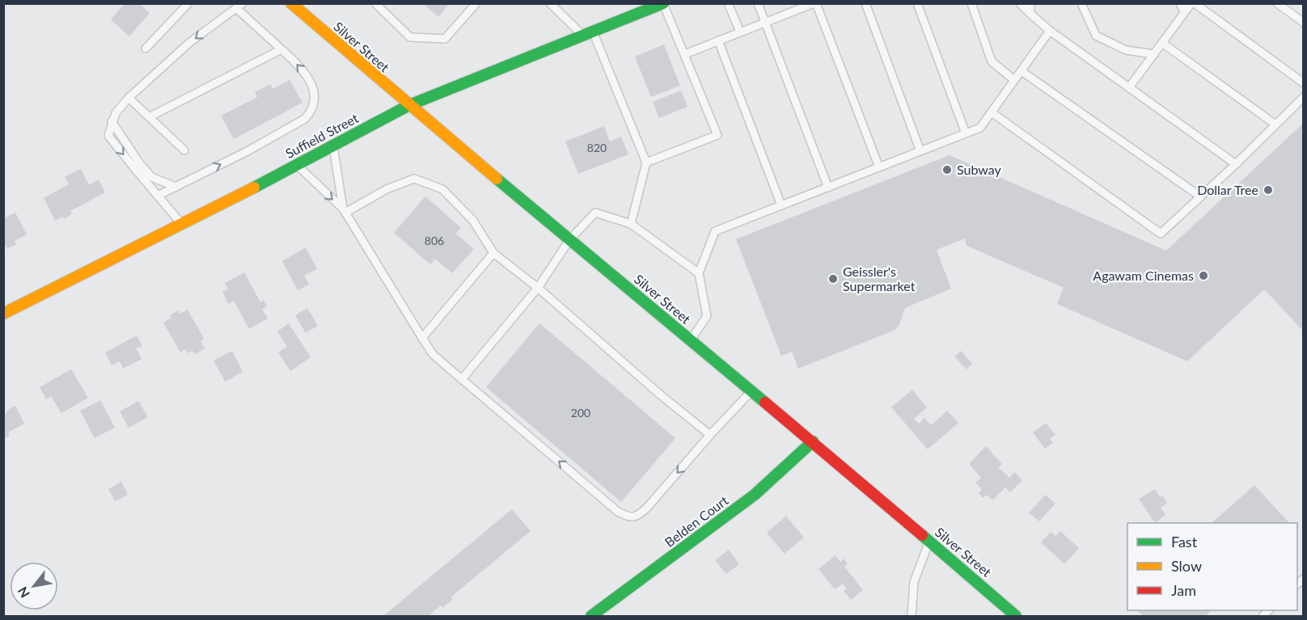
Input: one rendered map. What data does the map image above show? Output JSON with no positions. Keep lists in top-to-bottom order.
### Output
{
  "streets": {
    "street": ["Silver Street", "Suffield Street", "Belden Court"]
  },
  "crossings": [
    ["Silver Street", "Suffield Street"],
    ["Silver Street", "Belden Court"]
  ],
  "places": [
    "Subway",
    "Dollar Tree",
    "Agawam Cinemas",
    "Geissler's Supermarket"
  ],
  "house_numbers": ["820", "806", "200"],
  "legend": ["Fast", "Slow", "Jam"],
  "north": "bottom left"
}
